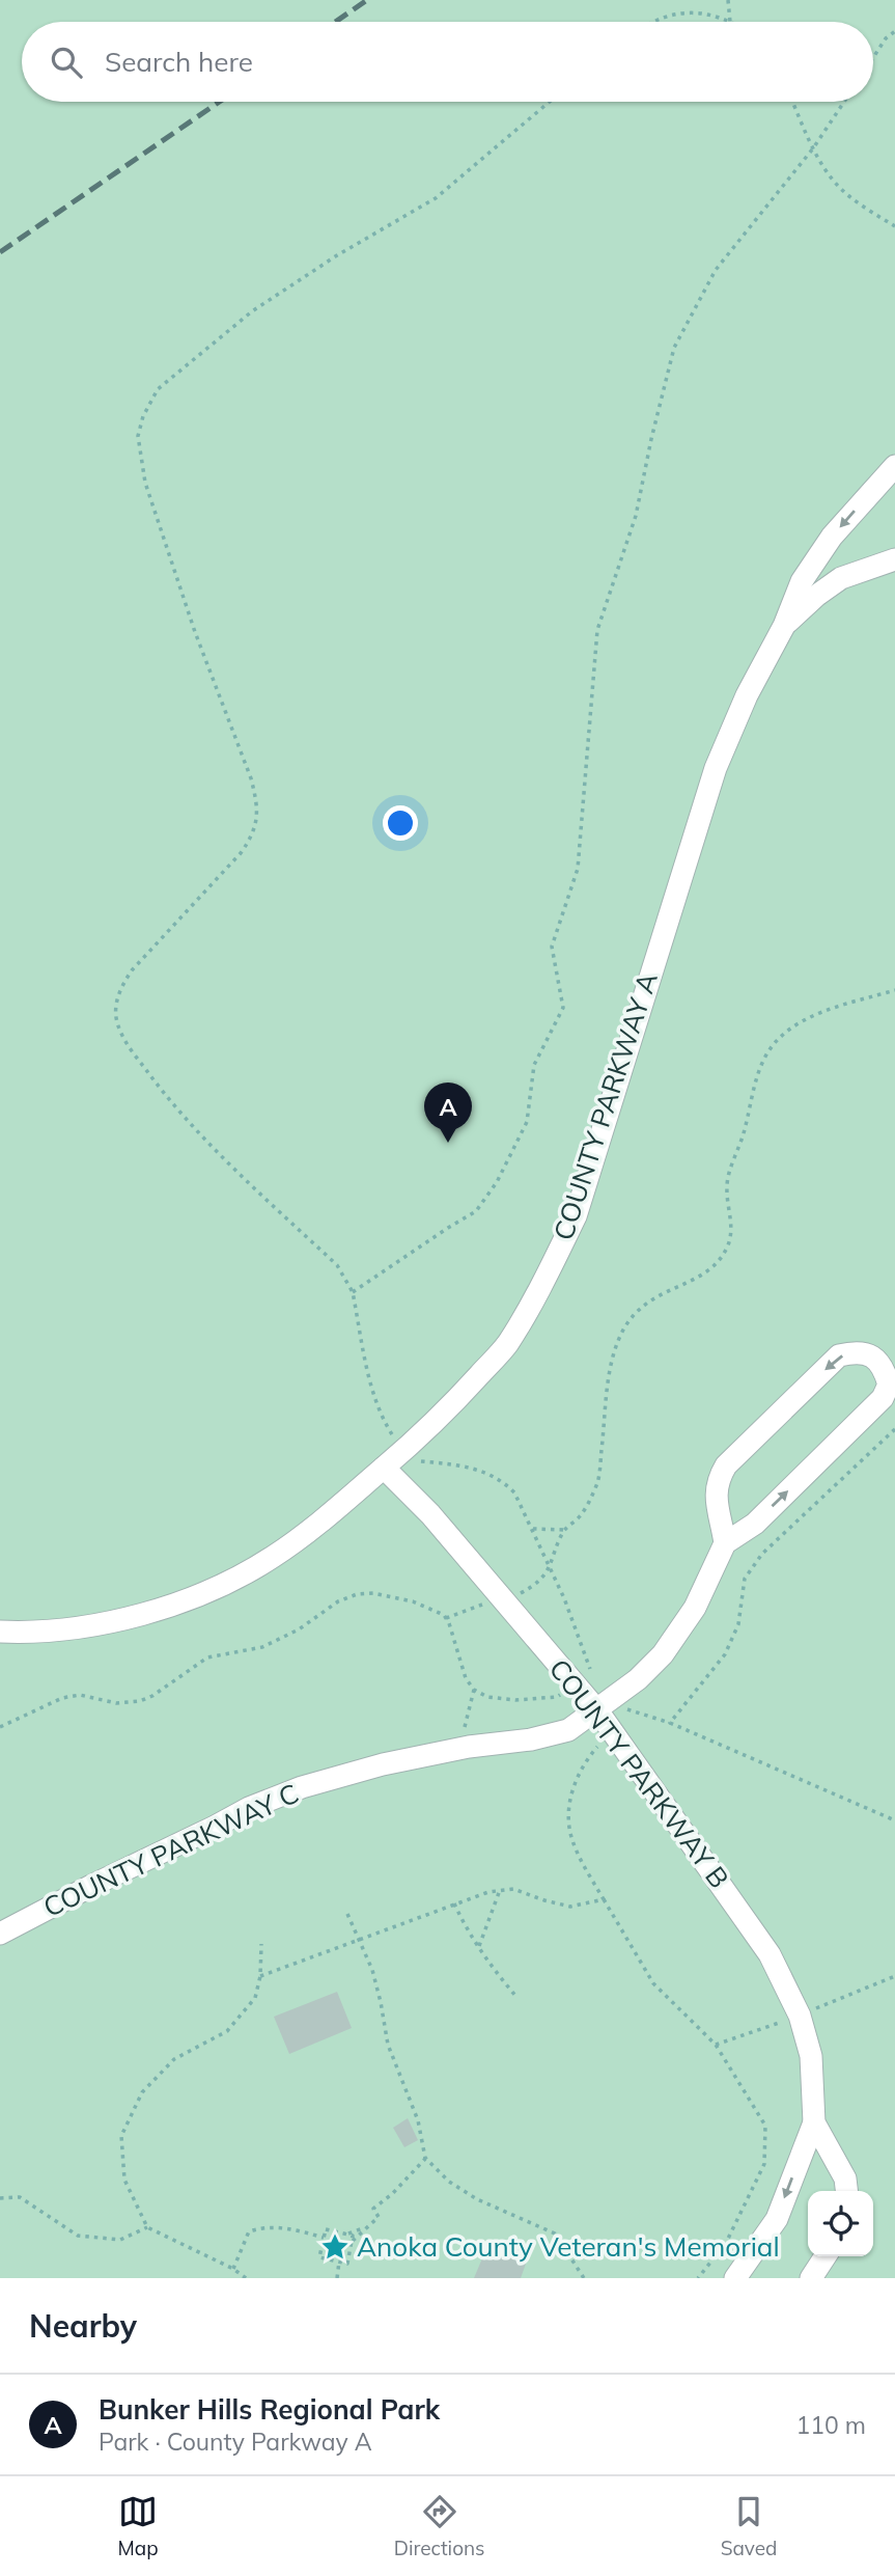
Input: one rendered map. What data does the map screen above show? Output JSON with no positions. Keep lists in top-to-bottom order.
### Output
{
  "streets": {
    "street": ["COUNTY PARKWAY A", "COUNTY PARKWAY B", "COUNTY PARKWAY C"]
  },
  "crossings": [
    ["COUNTY PARKWAY A", "COUNTY PARKWAY B"],
    ["COUNTY PARKWAY B", "COUNTY PARKWAY C"]
  ],
  "places": {
    "place": ["Anoka County Veteran's Memorial"]
  },
  "page": {
    "search": "Search here",
    "pins": "A",
    "heading": "Nearby",
    "list": [
      {
        "mark": "A",
        "name": "Bunker Hills Regional Park",
        "note": "Park · County Parkway A",
        "value": "110 m"
      }
    ],
    "nav": ["Map", "Directions", "Saved"]
  }
}
